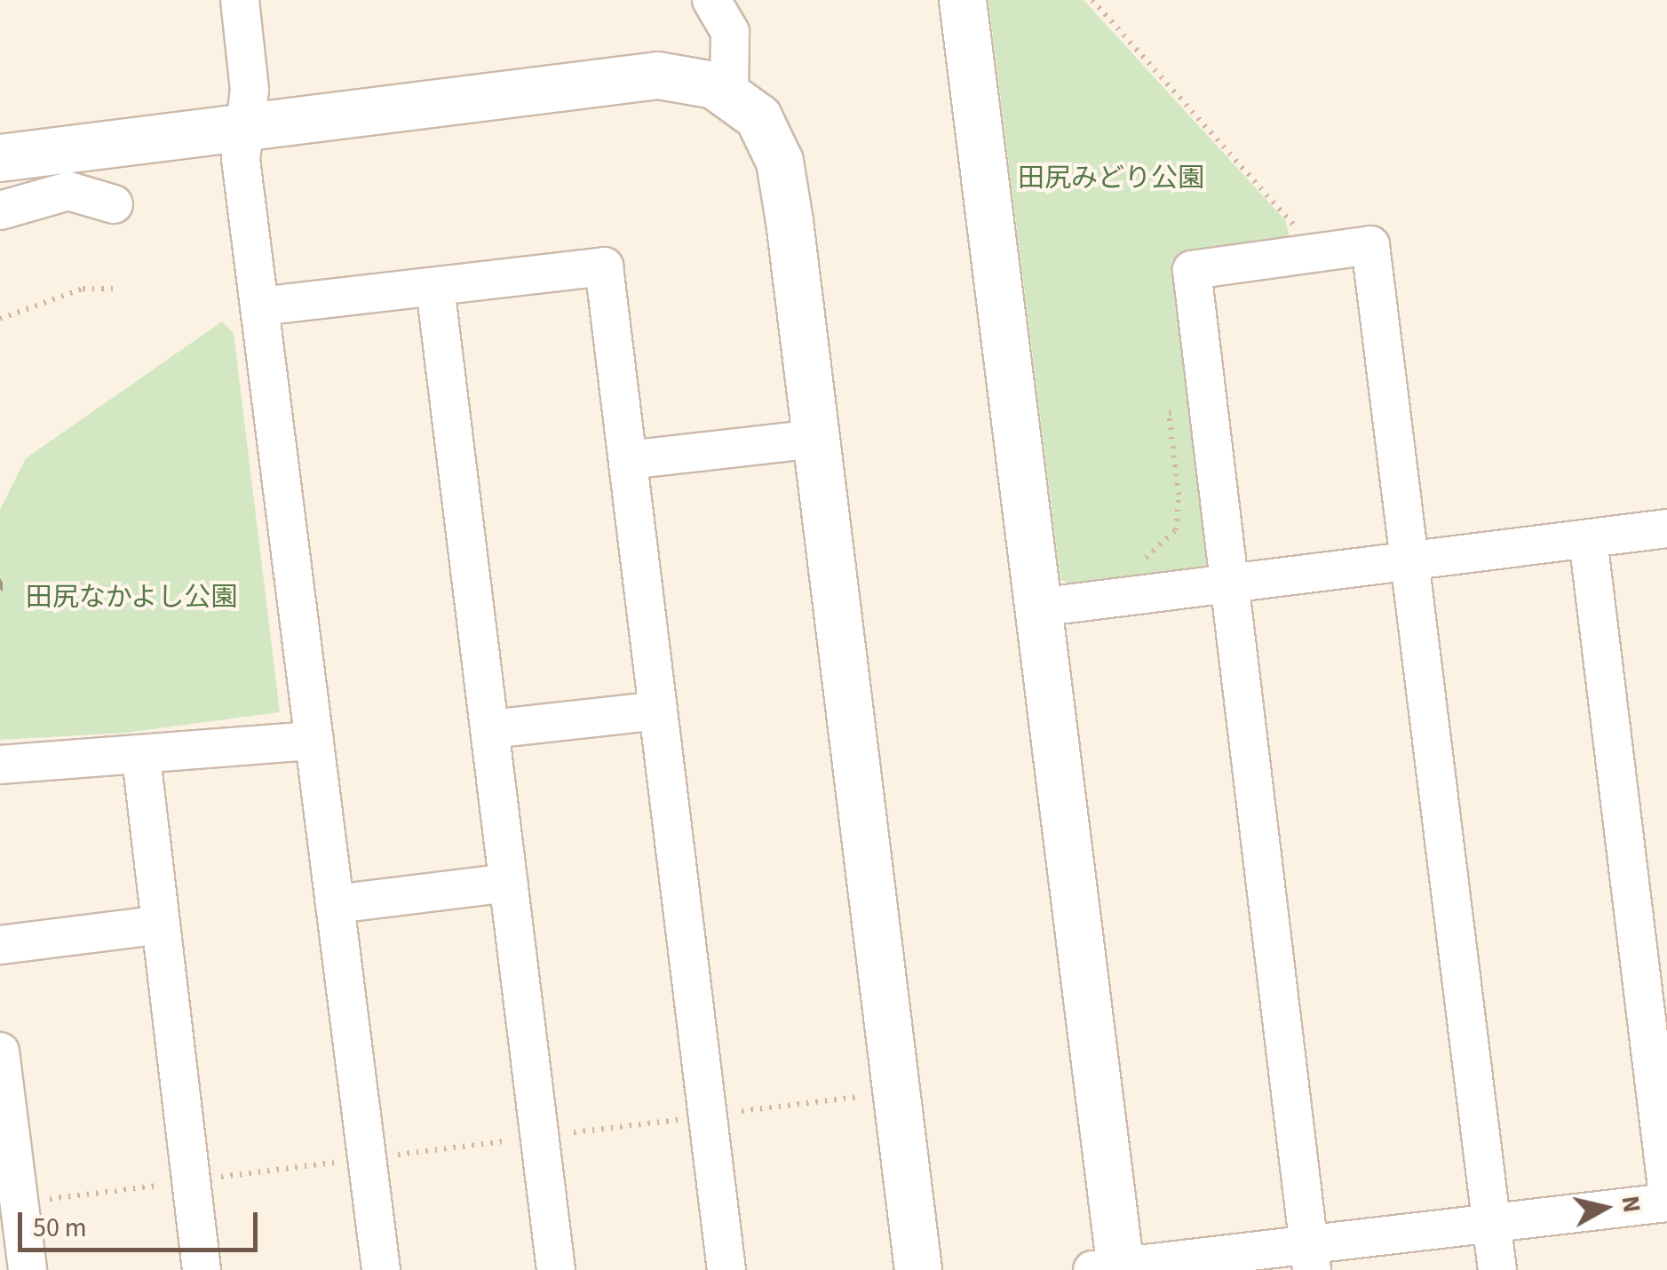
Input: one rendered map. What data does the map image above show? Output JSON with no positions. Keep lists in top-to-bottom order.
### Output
{
  "parks": ["田尻みどり公園", "田尻なかよし公園"],
  "scale_bar": "50 m",
  "north": "right"
}
